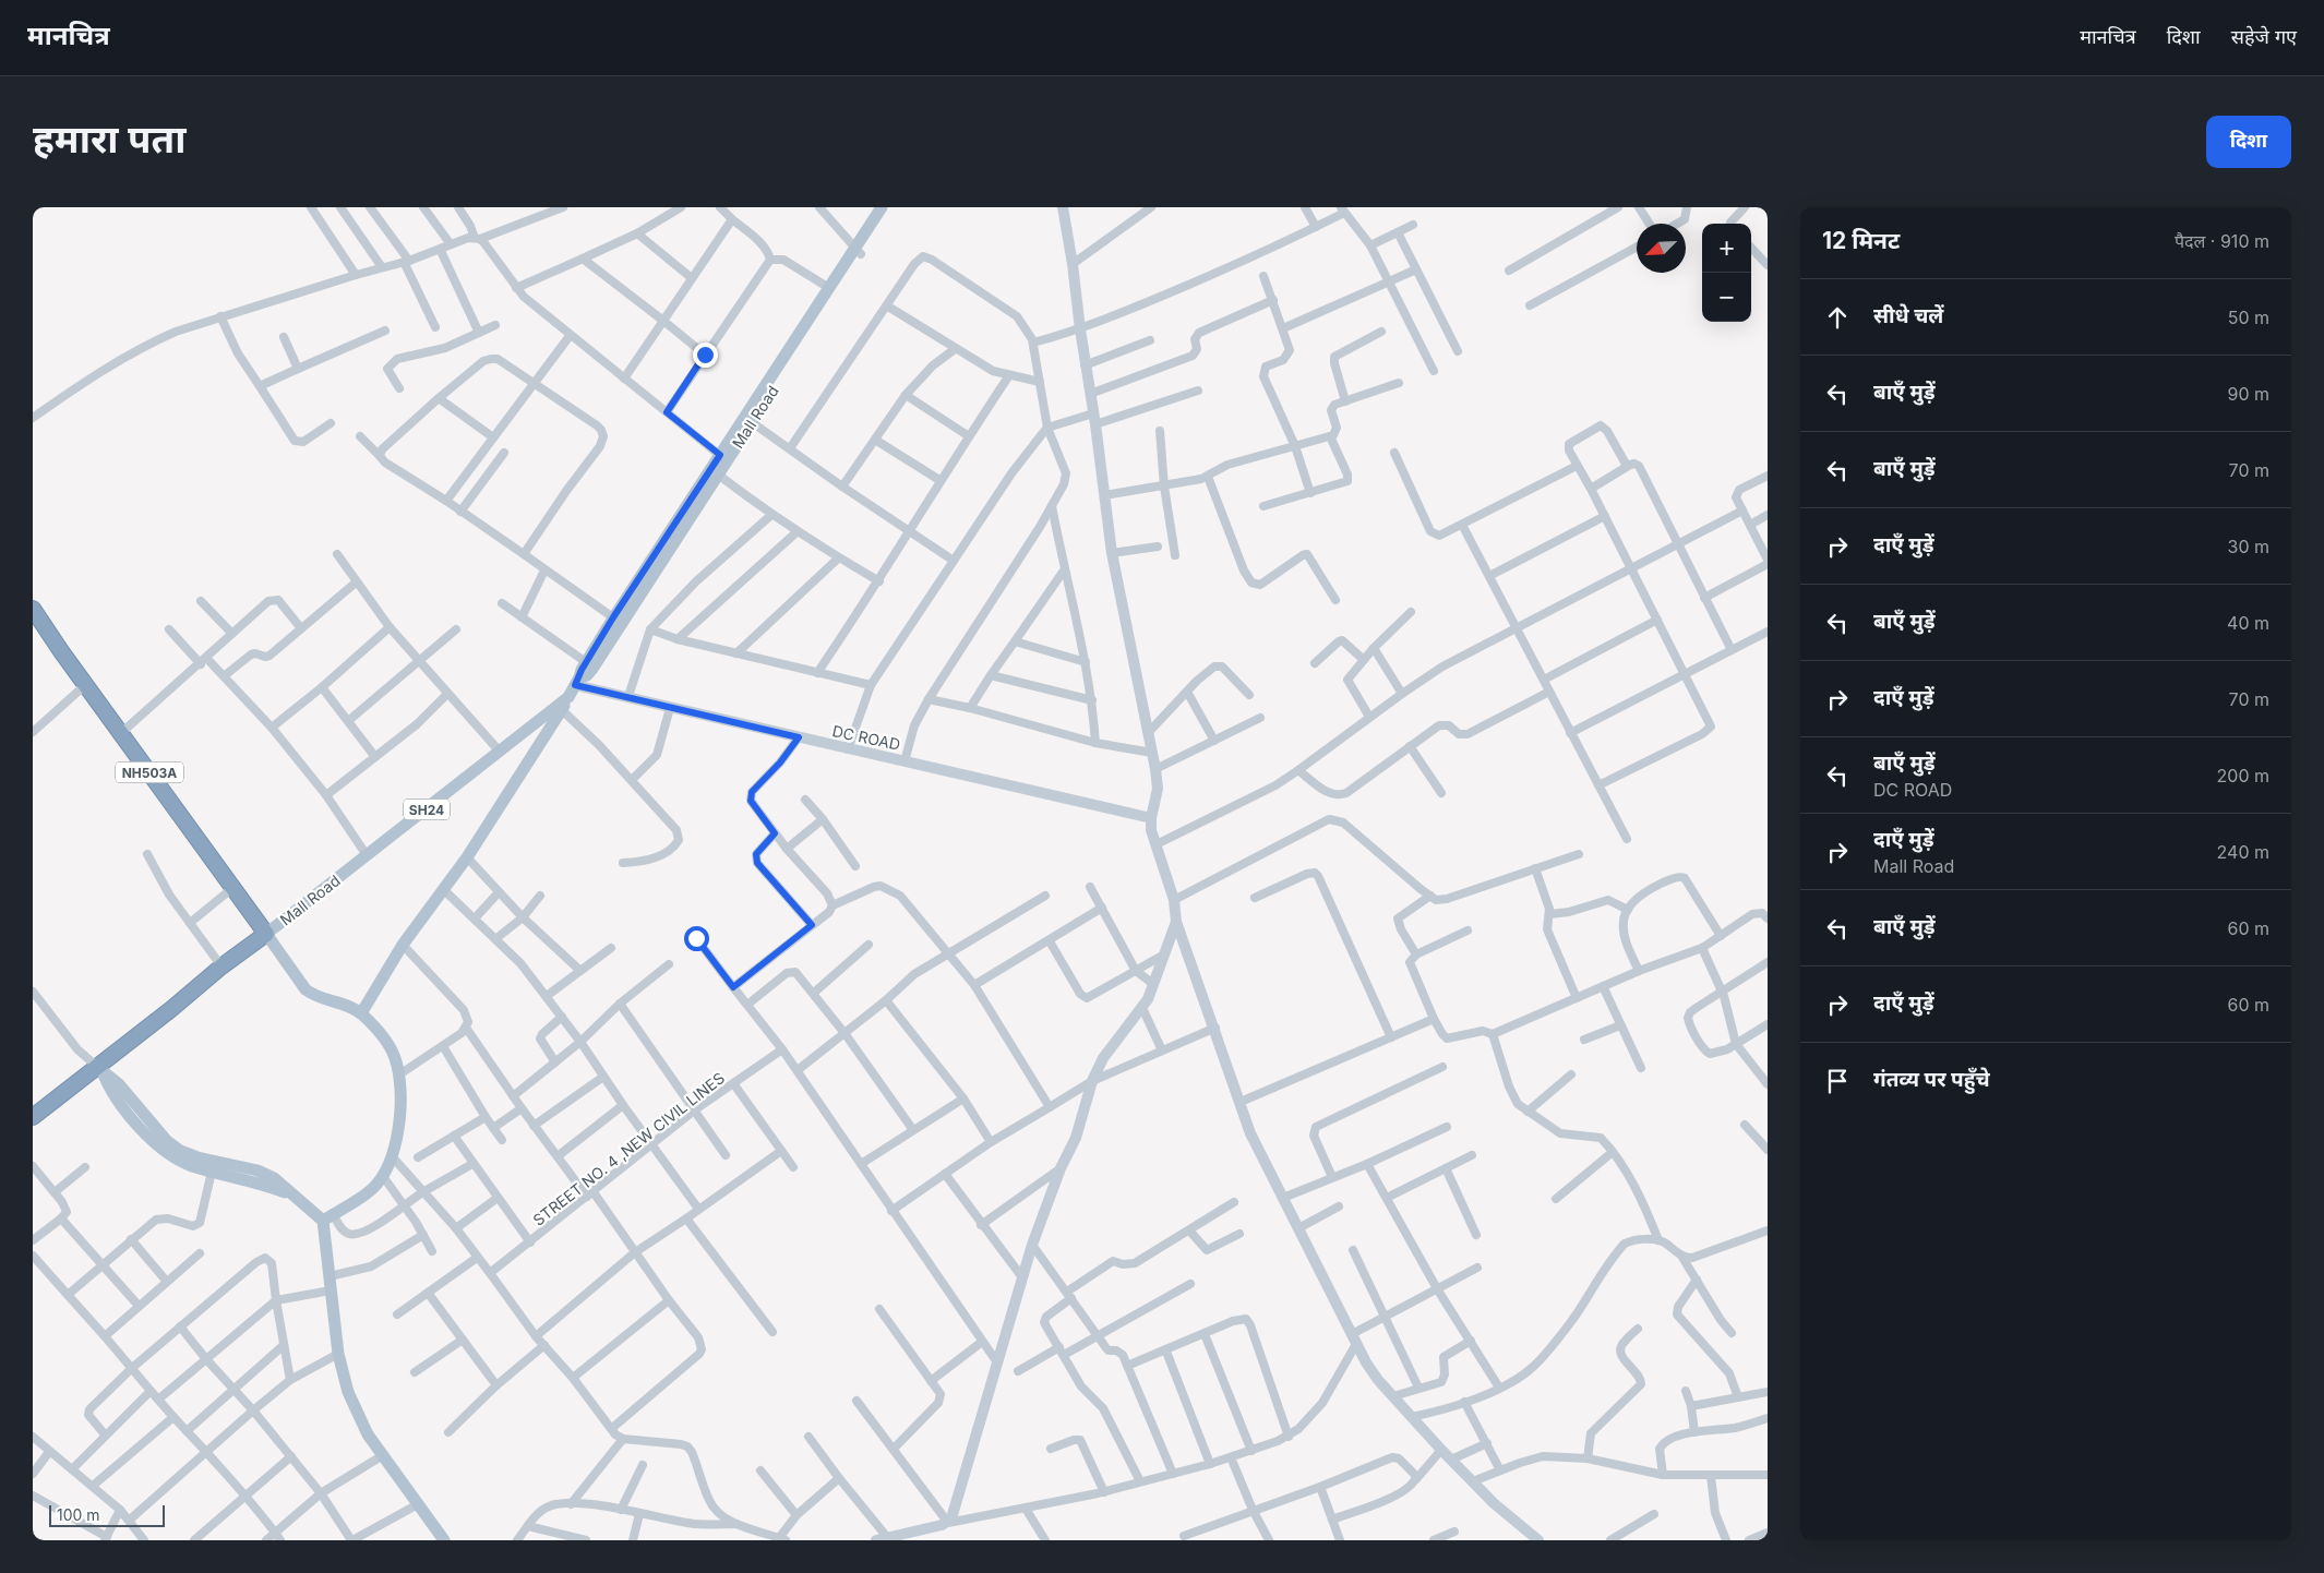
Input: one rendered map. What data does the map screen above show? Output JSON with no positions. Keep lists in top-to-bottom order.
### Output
{
  "streets": {
    "highway": ["Mall Road", "NH503A"],
    "main road": ["DC ROAD", "SH24"],
    "street": ["STREET NO. 4 ,NEW CIVIL LINES"]
  },
  "crossings": [
    ["Mall Road", "DC ROAD"],
    ["Mall Road", "NH503A"]
  ],
  "scale_bar": "100 m",
  "north": "bottom left",
  "page": {
    "header": "मानचित्र",
    "nav": ["मानचित्र", "दिशा", "सहेजे गए"],
    "title": "हमारा पता",
    "buttons": "दिशा",
    "heading": ["12 मिनट", "पैदल · 910 m"],
    "map_buttons": ["+", "−"],
    "list": [
      ["सीधे चलें", "50 m"],
      ["बाएँ मुड़ें", "90 m"],
      ["बाएँ मुड़ें", "70 m"],
      ["दाएँ मुड़ें", "30 m"],
      ["बाएँ मुड़ें", "40 m"],
      ["दाएँ मुड़ें", "70 m"],
      ["बाएँ मुड़ें", "DC ROAD", "200 m"],
      ["दाएँ मुड़ें", "Mall Road", "240 m"],
      ["बाएँ मुड़ें", "60 m"],
      ["दाएँ मुड़ें", "60 m"],
      "गंतव्य पर पहुँचे"
    ],
    "scale": "100 m"
  }
}
